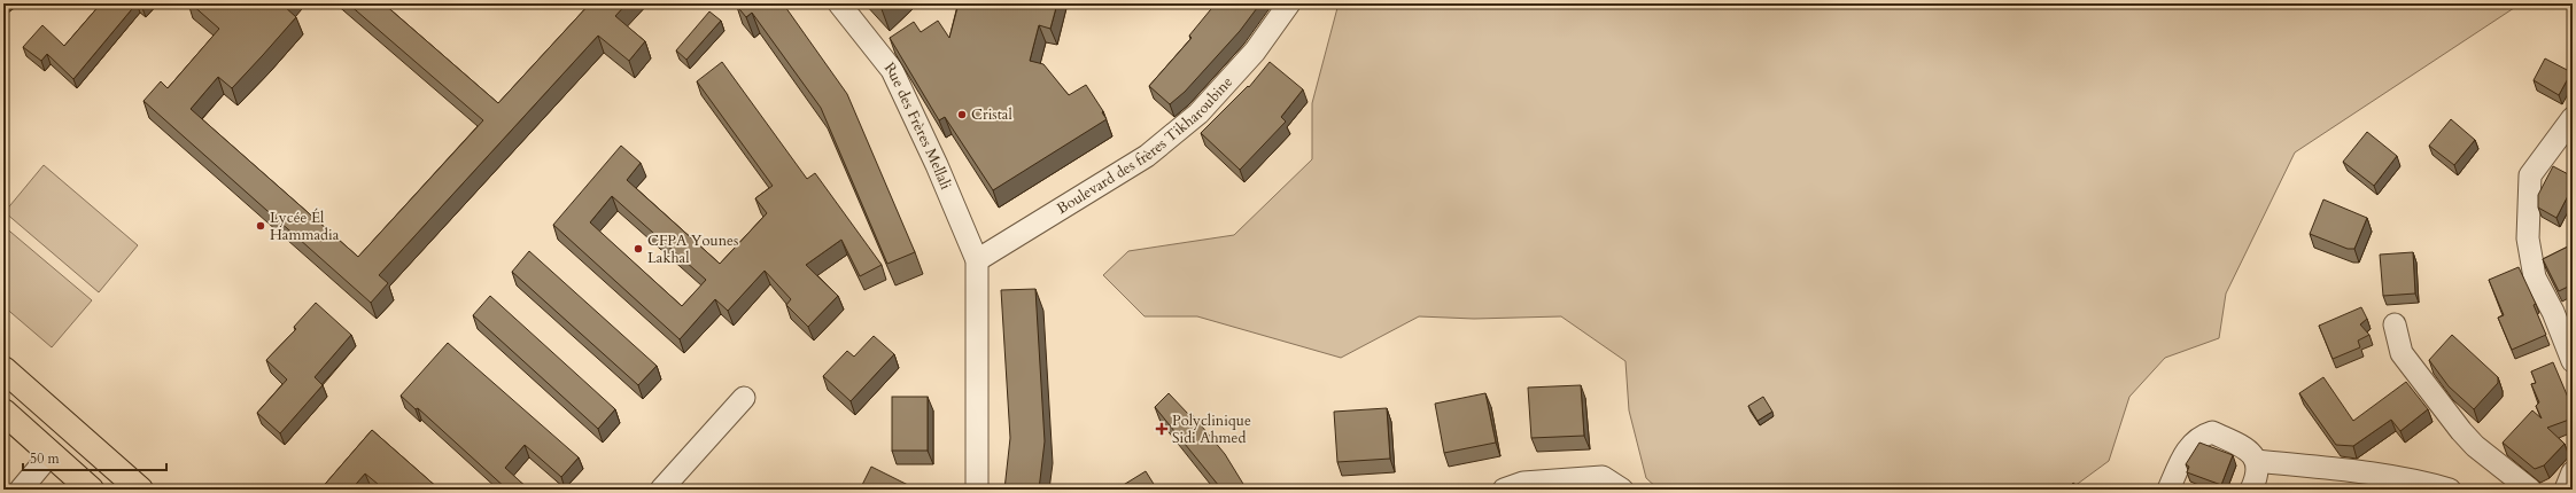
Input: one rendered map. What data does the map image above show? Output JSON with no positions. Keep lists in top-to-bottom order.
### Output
{
  "streets": {
    "street": ["Rue des Frères Mellali", "Boulevard des frères Tikharoubine"]
  },
  "crossings": [
    ["Rue des Frères Mellali", "Boulevard des frères Tikharoubine"]
  ],
  "places": {
    "other": ["Cristal", "Lycée Él Hammadia", "CFPA Younes Lakhal"],
    "health": ["Polyclinique Sidi Ahmed"]
  },
  "scale_bar": "50 m"
}
